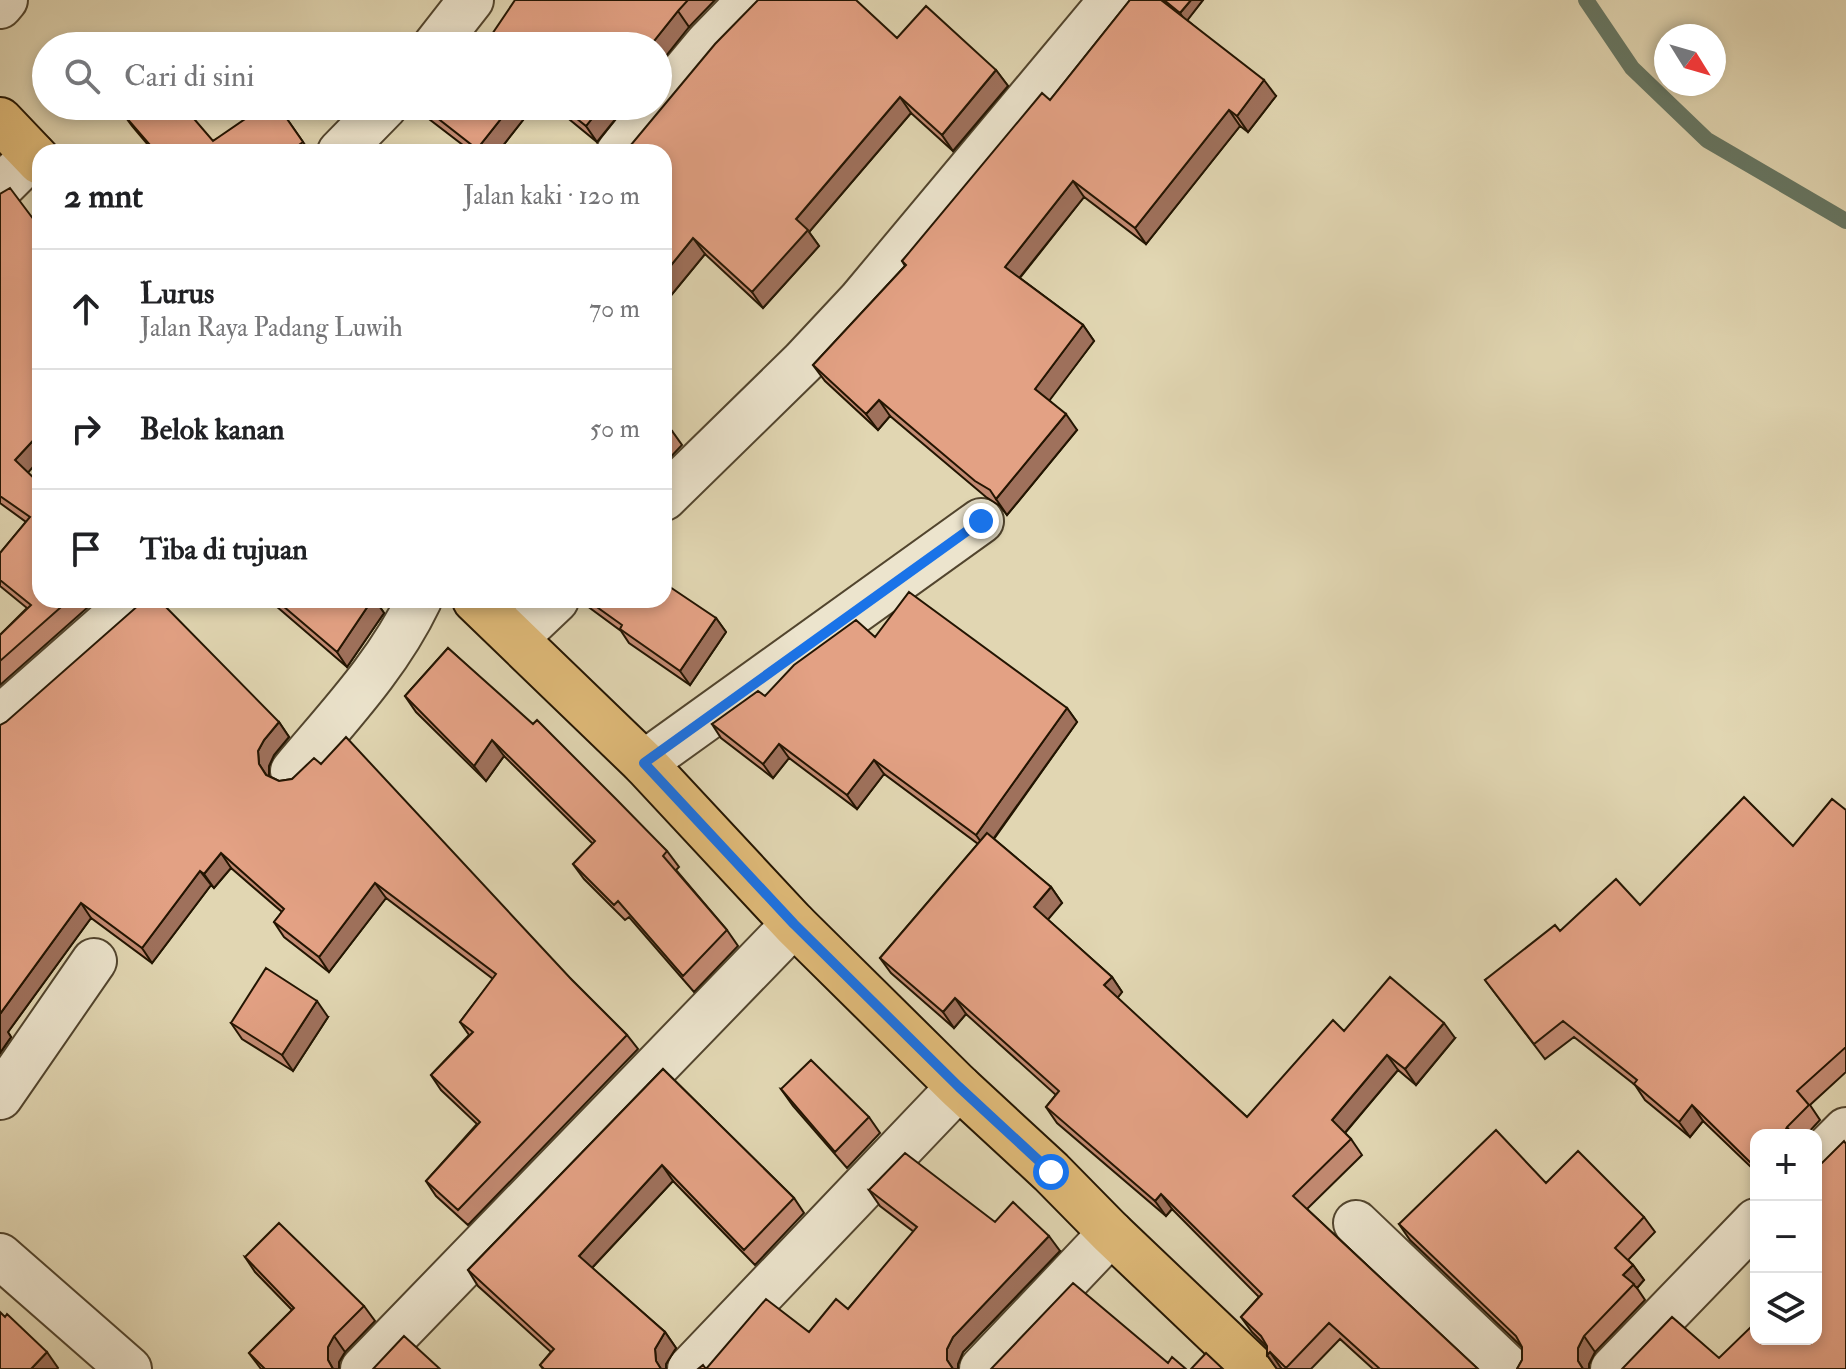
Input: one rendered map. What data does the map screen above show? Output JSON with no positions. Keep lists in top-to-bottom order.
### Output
{
  "north": "bottom right",
  "page": {
    "search": "Cari di sini",
    "heading": ["2 mnt", "Jalan kaki · 120 m"],
    "list": [
      ["Lurus", "Jalan Raya Padang Luwih", "70 m"],
      ["Belok kanan", "50 m"],
      "Tiba di tujuan"
    ],
    "map_buttons": ["+", "−"]
  }
}
